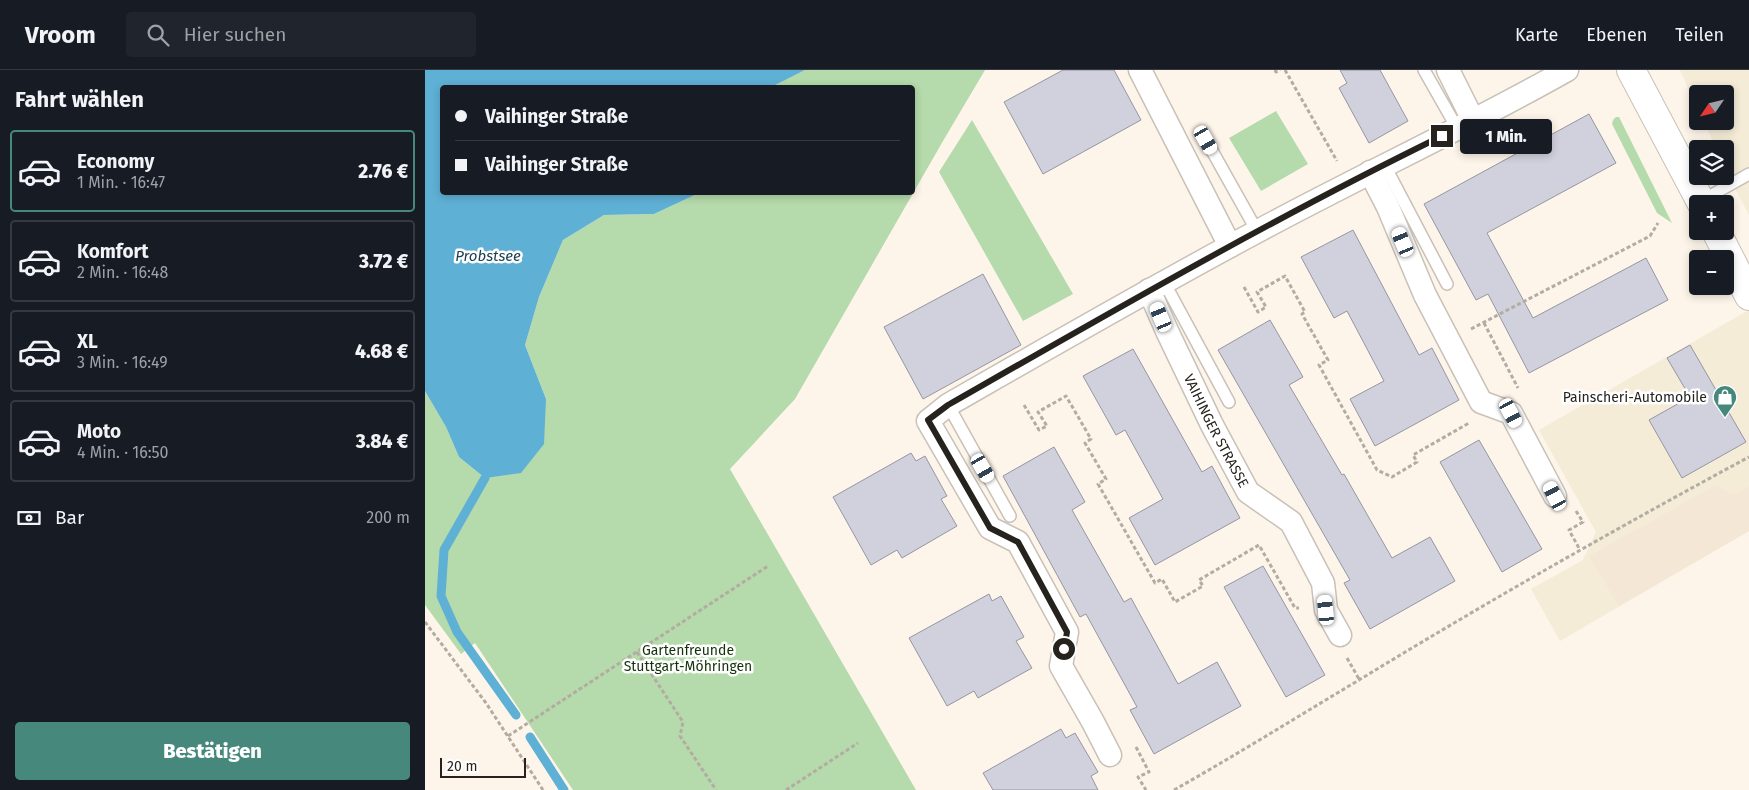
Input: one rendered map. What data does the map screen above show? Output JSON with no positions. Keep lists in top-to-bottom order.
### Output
{
  "streets": {
    "street": ["VAIHINGER STRASSE"]
  },
  "water": ["Probstsee"],
  "parks": ["Gartenfreunde Stuttgart-Möhringen"],
  "places": {
    "shop": ["Painscheri-Automobile"]
  },
  "scale_bar": "20 m",
  "north": "bottom left",
  "page": {
    "header": "Vroom",
    "search": "Hier suchen",
    "nav": ["Karte", "Ebenen", "Teilen"],
    "heading": "Fahrt wählen",
    "map_buttons": ["+", "−"],
    "banner": ["Vaihinger Straße", "Vaihinger Straße"],
    "bubble": "1 Min.",
    "list": [
      {
        "name": "Economy",
        "note": "1 Min. · 16:47",
        "value": "2.76 €"
      },
      {
        "name": "Komfort",
        "note": "2 Min. · 16:48",
        "value": "3.72 €"
      },
      {
        "name": "XL",
        "note": "3 Min. · 16:49",
        "value": "4.68 €"
      },
      {
        "name": "Moto",
        "note": "4 Min. · 16:50",
        "value": "3.84 €"
      }
    ],
    "pay": ["Bar", "200 m"],
    "buttons": "Bestätigen",
    "scale": "20 m"
  }
}
